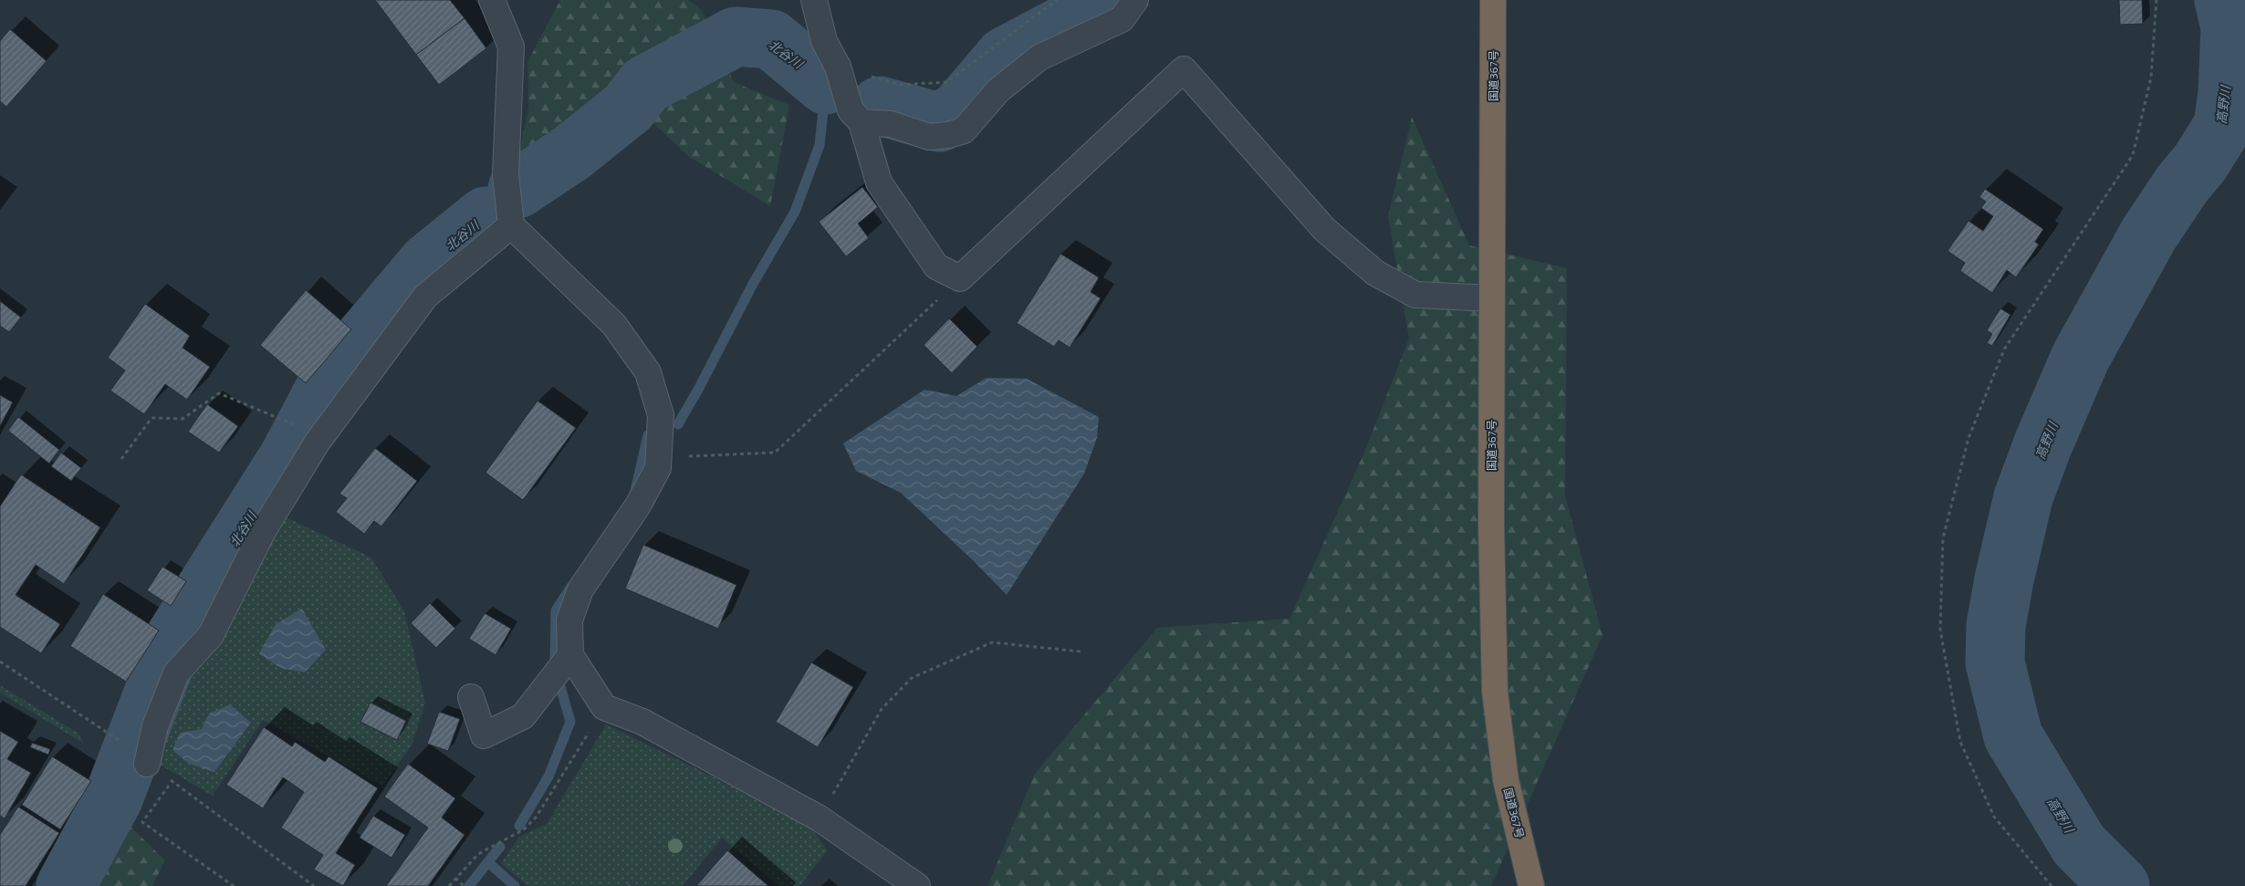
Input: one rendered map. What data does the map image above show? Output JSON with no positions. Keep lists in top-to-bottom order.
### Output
{
  "streets": {
    "highway": ["国道367号"]
  },
  "water": ["北谷川", "高野川"]
}
